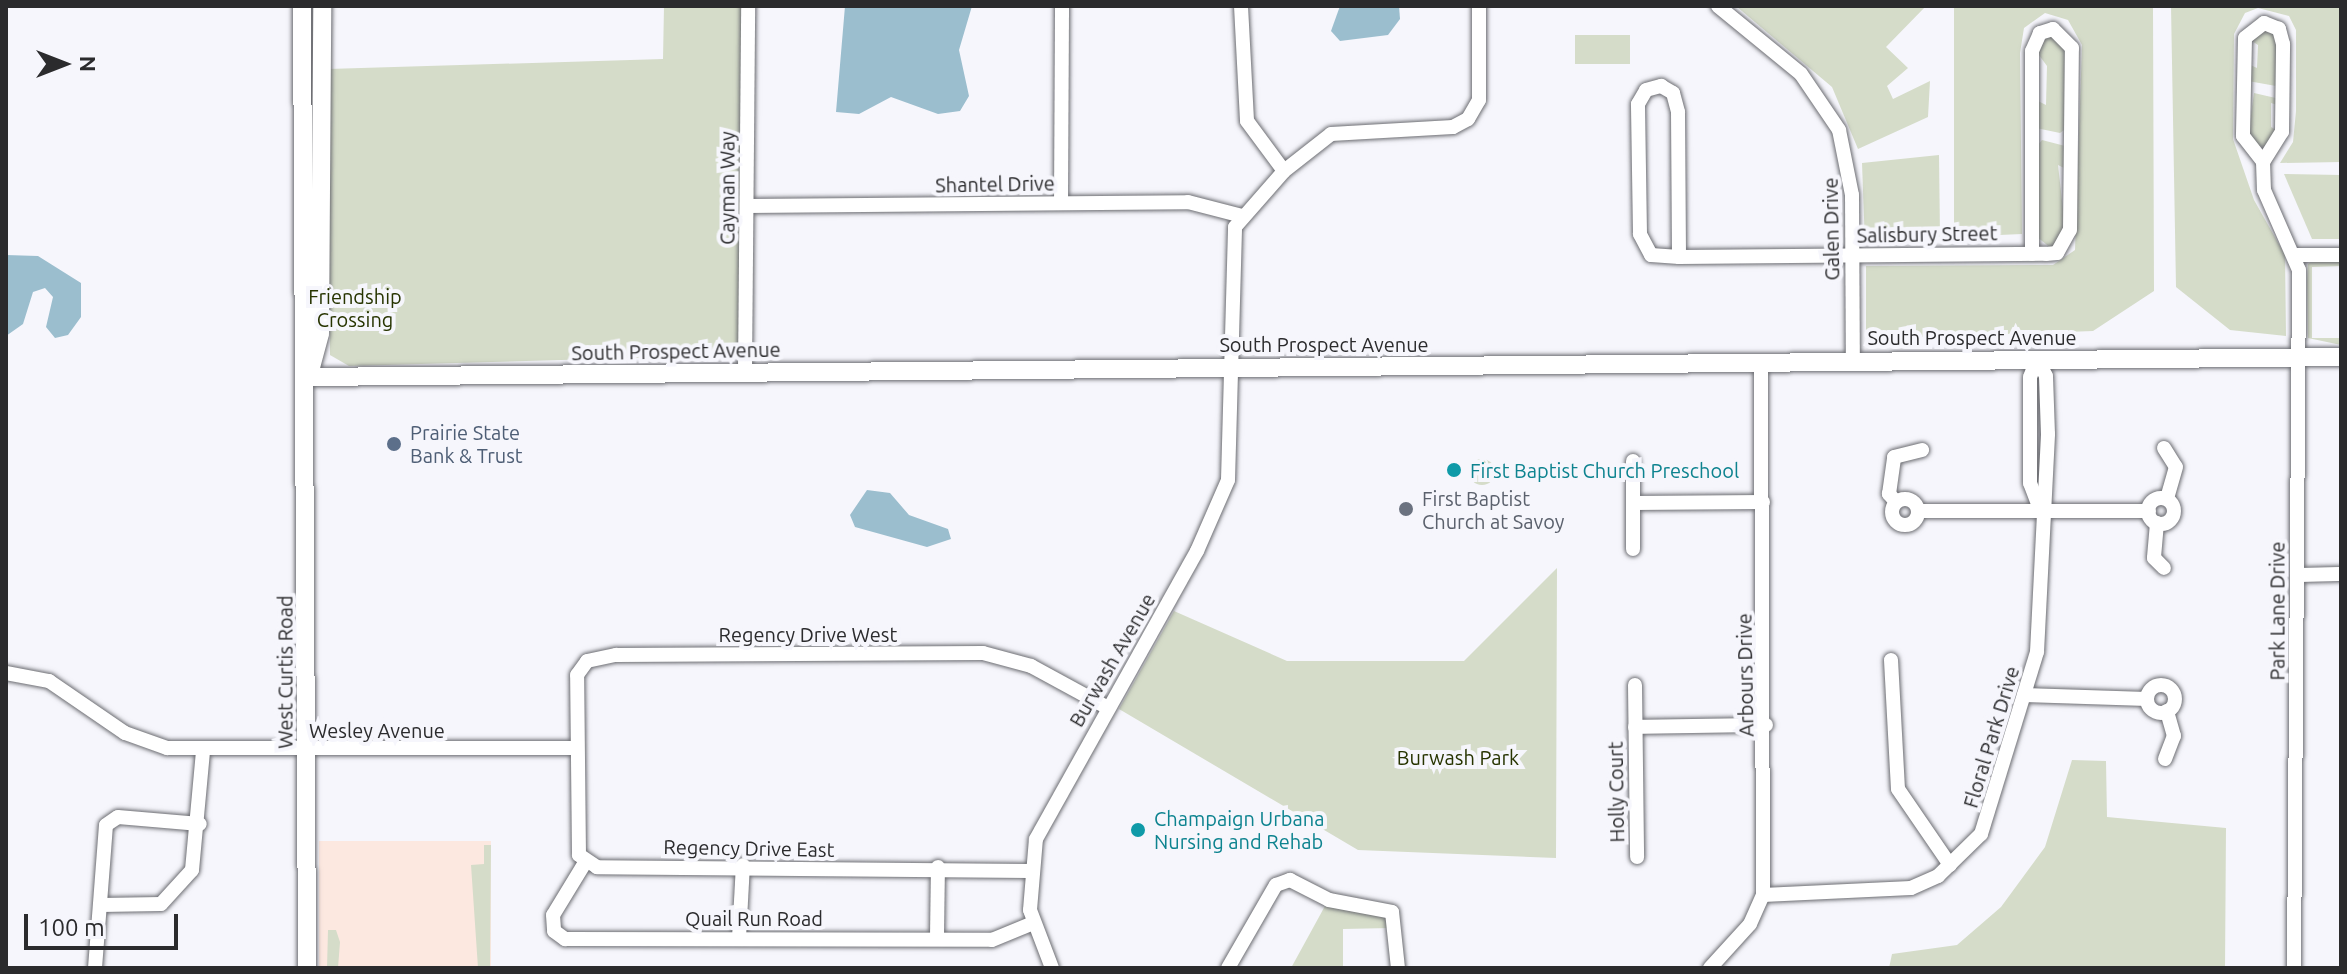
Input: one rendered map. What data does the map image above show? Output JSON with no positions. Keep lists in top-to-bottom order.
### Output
{
  "streets": {
    "main road": ["South Prospect Avenue", "West Curtis Road"],
    "street": [
      "Shantel Drive",
      "Cayman Way",
      "Galen Drive",
      "Salisbury Street",
      "Park Lane Drive",
      "Regency Drive West",
      "Burwash Avenue",
      "Arbours Drive",
      "Wesley Avenue",
      "Floral Park Drive",
      "Holly Court",
      "Regency Drive East",
      "Quail Run Road"
    ]
  },
  "crossings": [
    ["Shantel Drive", "Cayman Way"],
    ["Shantel Drive", "Burwash Avenue"],
    ["Cayman Way", "South Prospect Avenue"],
    ["Galen Drive", "Salisbury Street"],
    ["Galen Drive", "South Prospect Avenue"],
    ["South Prospect Avenue", "Park Lane Drive"],
    ["South Prospect Avenue", "Burwash Avenue"],
    ["South Prospect Avenue", "West Curtis Road"],
    ["South Prospect Avenue", "Arbours Drive"],
    ["South Prospect Avenue", "Floral Park Drive"],
    ["Regency Drive West", "Burwash Avenue"],
    ["Regency Drive West", "Wesley Avenue"],
    ["Burwash Avenue", "Regency Drive East"],
    ["Burwash Avenue", "Quail Run Road"],
    ["West Curtis Road", "Wesley Avenue"],
    ["Arbours Drive", "Floral Park Drive"],
    ["Arbours Drive", "Holly Court"],
    ["Regency Drive East", "Quail Run Road"]
  ],
  "parks": ["Friendship Crossing", "Burwash Park"],
  "places": [
    "Prairie State Bank & Trust",
    "First Baptist Church Preschool",
    "First Baptist Church at Savoy",
    "Champaign Urbana Nursing and Rehab"
  ],
  "scale_bar": "100 m",
  "north": "right"
}
